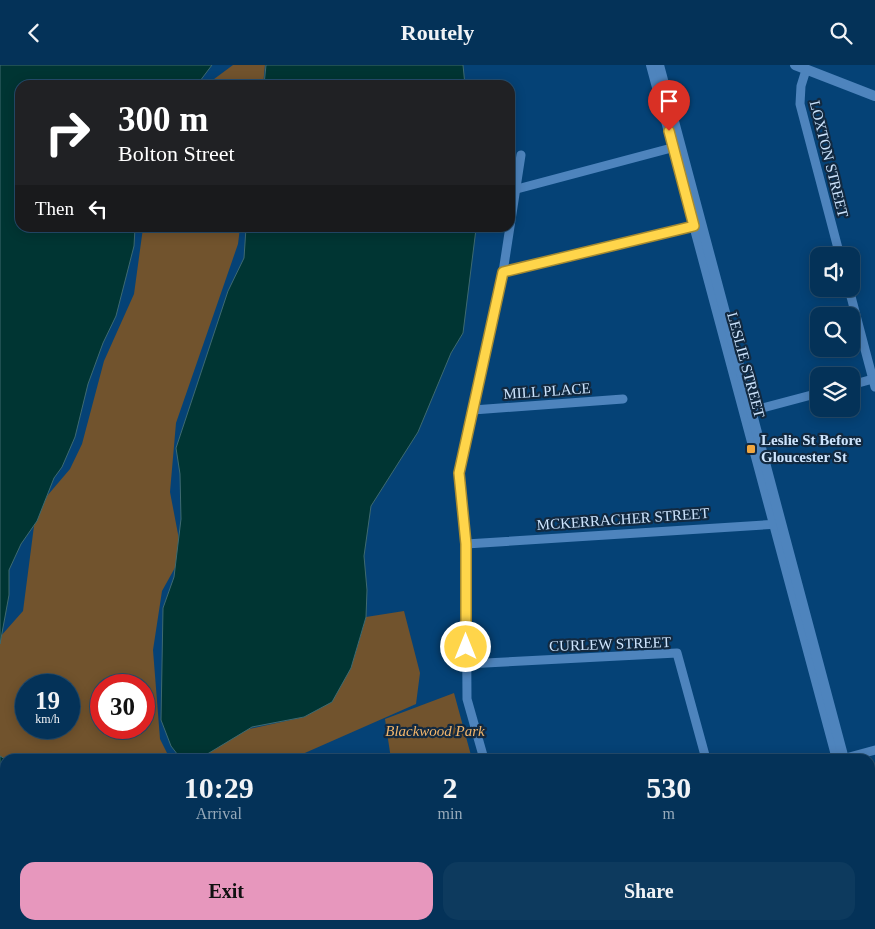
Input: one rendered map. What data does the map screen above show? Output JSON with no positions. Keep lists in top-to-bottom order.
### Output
{
  "streets": {
    "street": [
      "LOXTON STREET",
      "LESLIE STREET",
      "MILL PLACE",
      "MCKERRACHER STREET",
      "CURLEW STREET"
    ]
  },
  "crossings": [
    ["LESLIE STREET", "MCKERRACHER STREET"]
  ],
  "parks": ["Blackwood Park"],
  "places": {
    "transit": ["Leslie St Before Gloucester St"]
  },
  "page": {
    "header": "Routely",
    "turn": ["300 m", "Bolton Street"],
    "then": "Then",
    "speed": "19 km/h",
    "limit": "30",
    "eta": [
      "10:29",
      "Arrival",
      "2",
      "min",
      "530",
      "m"
    ],
    "buttons": ["Exit", "Share"]
  }
}
